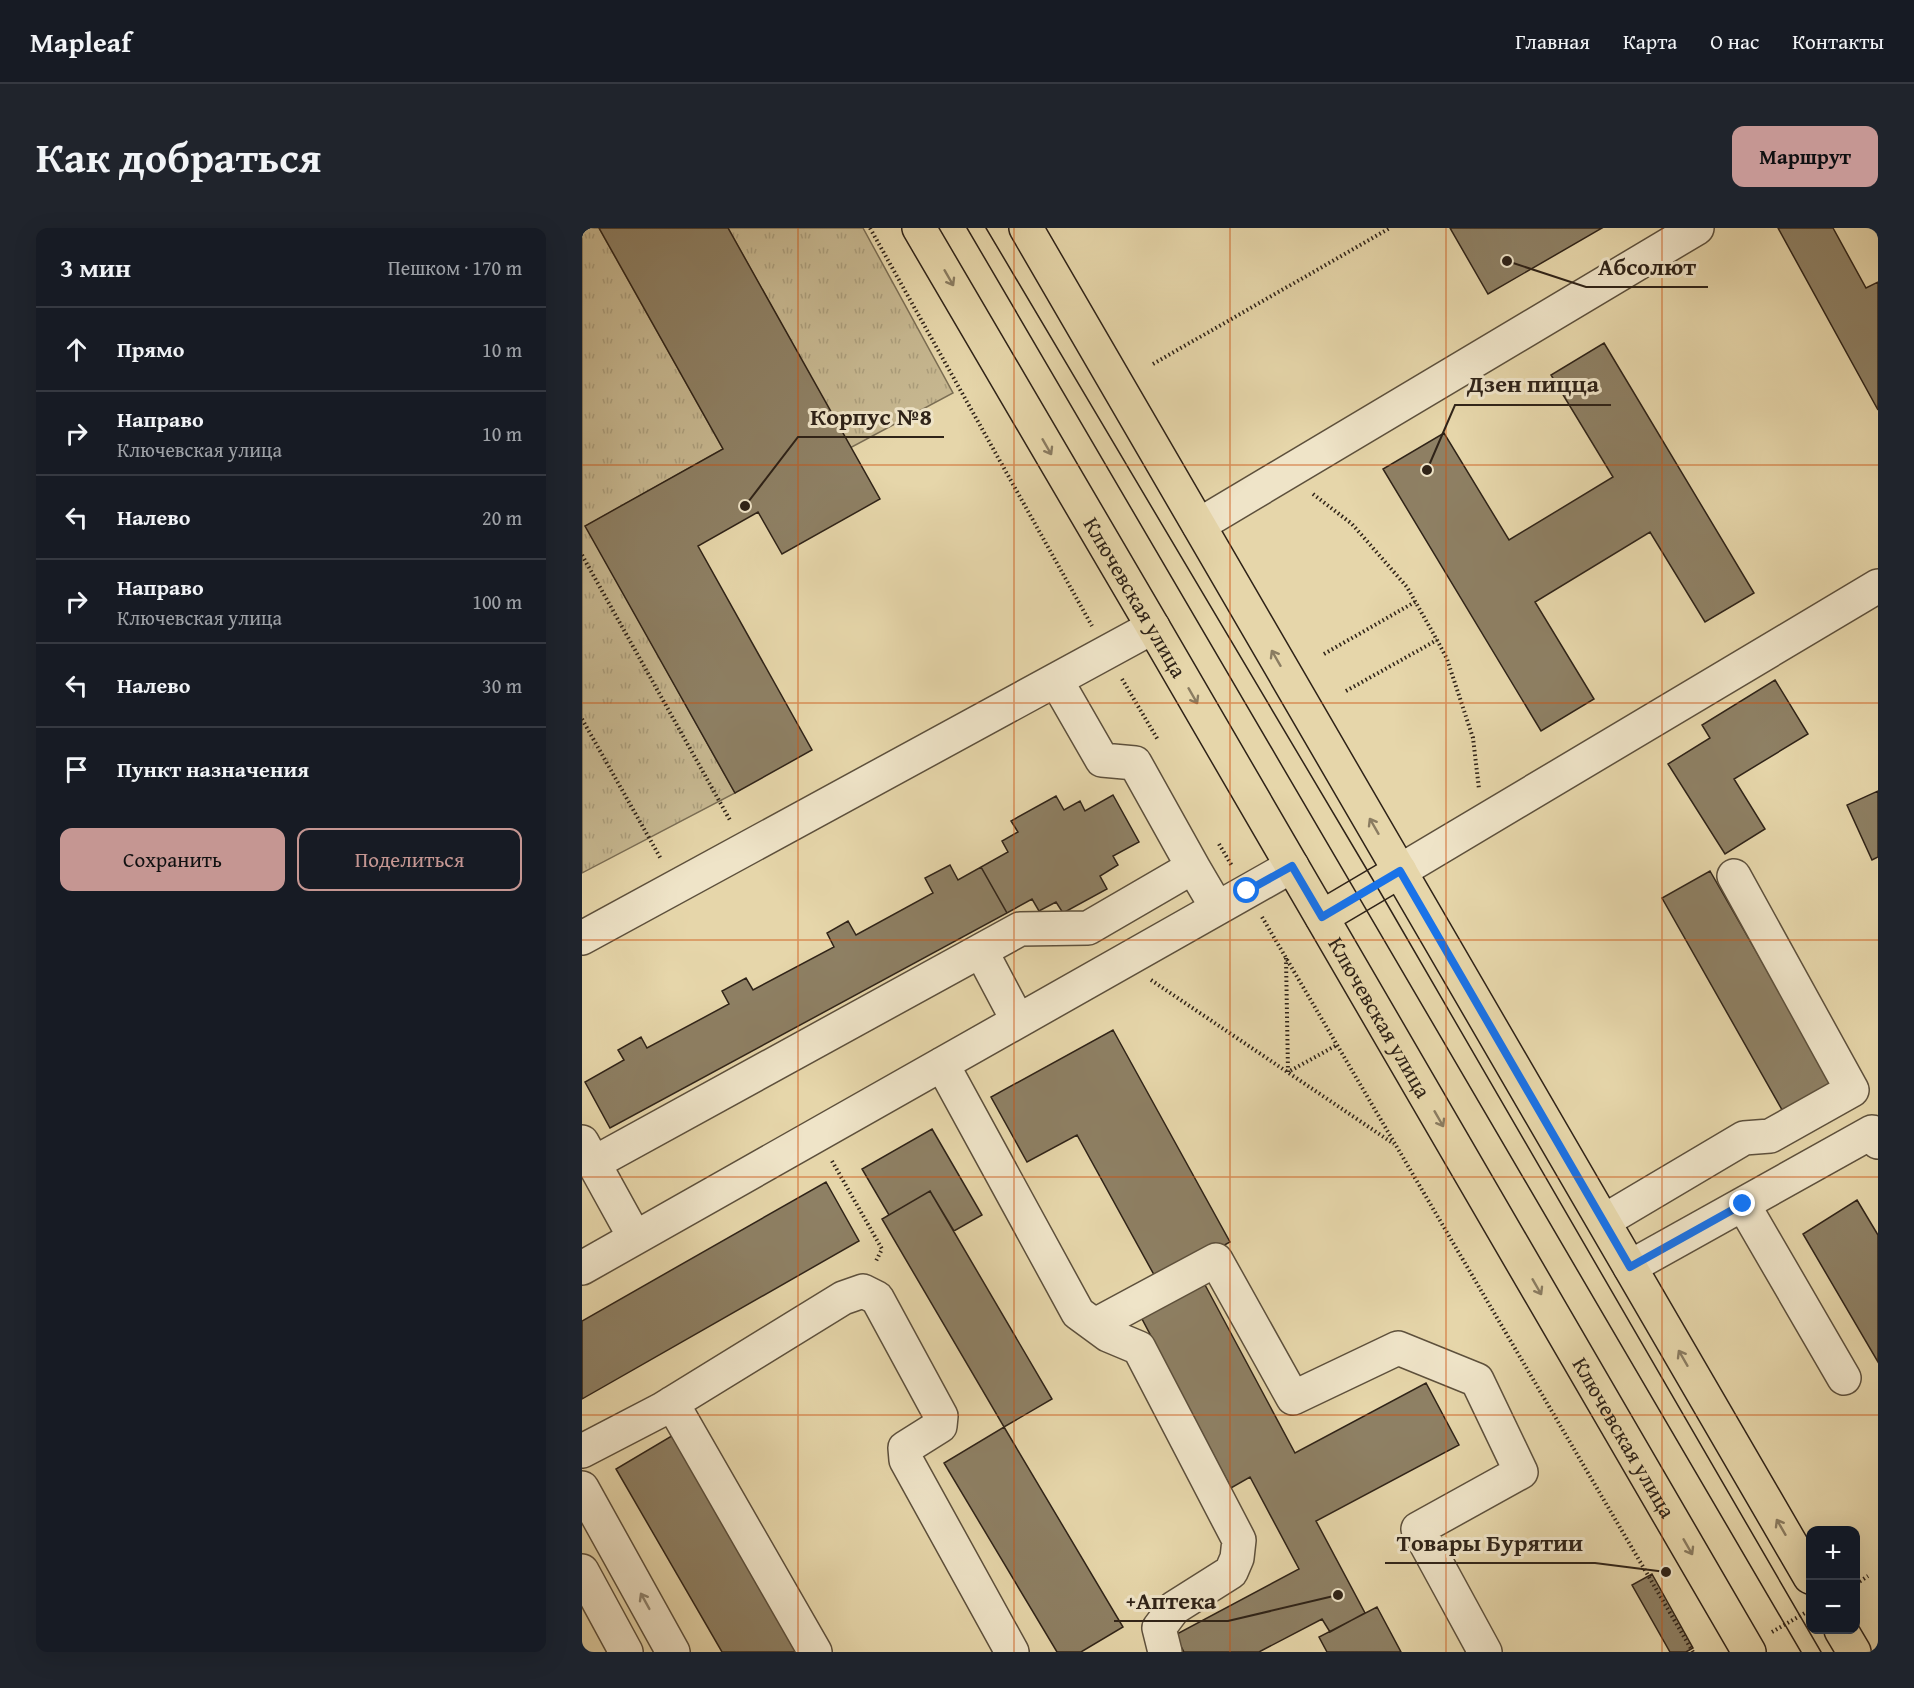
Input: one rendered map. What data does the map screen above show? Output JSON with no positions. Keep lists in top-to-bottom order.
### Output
{
  "streets": {
    "main road": ["Ключевская улица"]
  },
  "places": [
    "Абсолют",
    "Дзен пицца",
    "Корпус №8",
    "Товары Бурятии",
    "+Аптека"
  ],
  "page": {
    "header": "Mapleaf",
    "nav": [
      "Главная",
      "Карта",
      "О нас",
      "Контакты"
    ],
    "title": "Как добраться",
    "buttons": [
      "Маршрут",
      ["Сохранить", "Поделиться"]
    ],
    "heading": ["3 мин", "Пешком · 170 m"],
    "list": [
      ["Прямо", "10 m"],
      ["Направо", "Ключевская улица", "10 m"],
      ["Налево", "20 m"],
      ["Направо", "Ключевская улица", "100 m"],
      ["Налево", "30 m"],
      "Пункт назначения"
    ],
    "map_buttons": ["+", "−"]
  }
}
